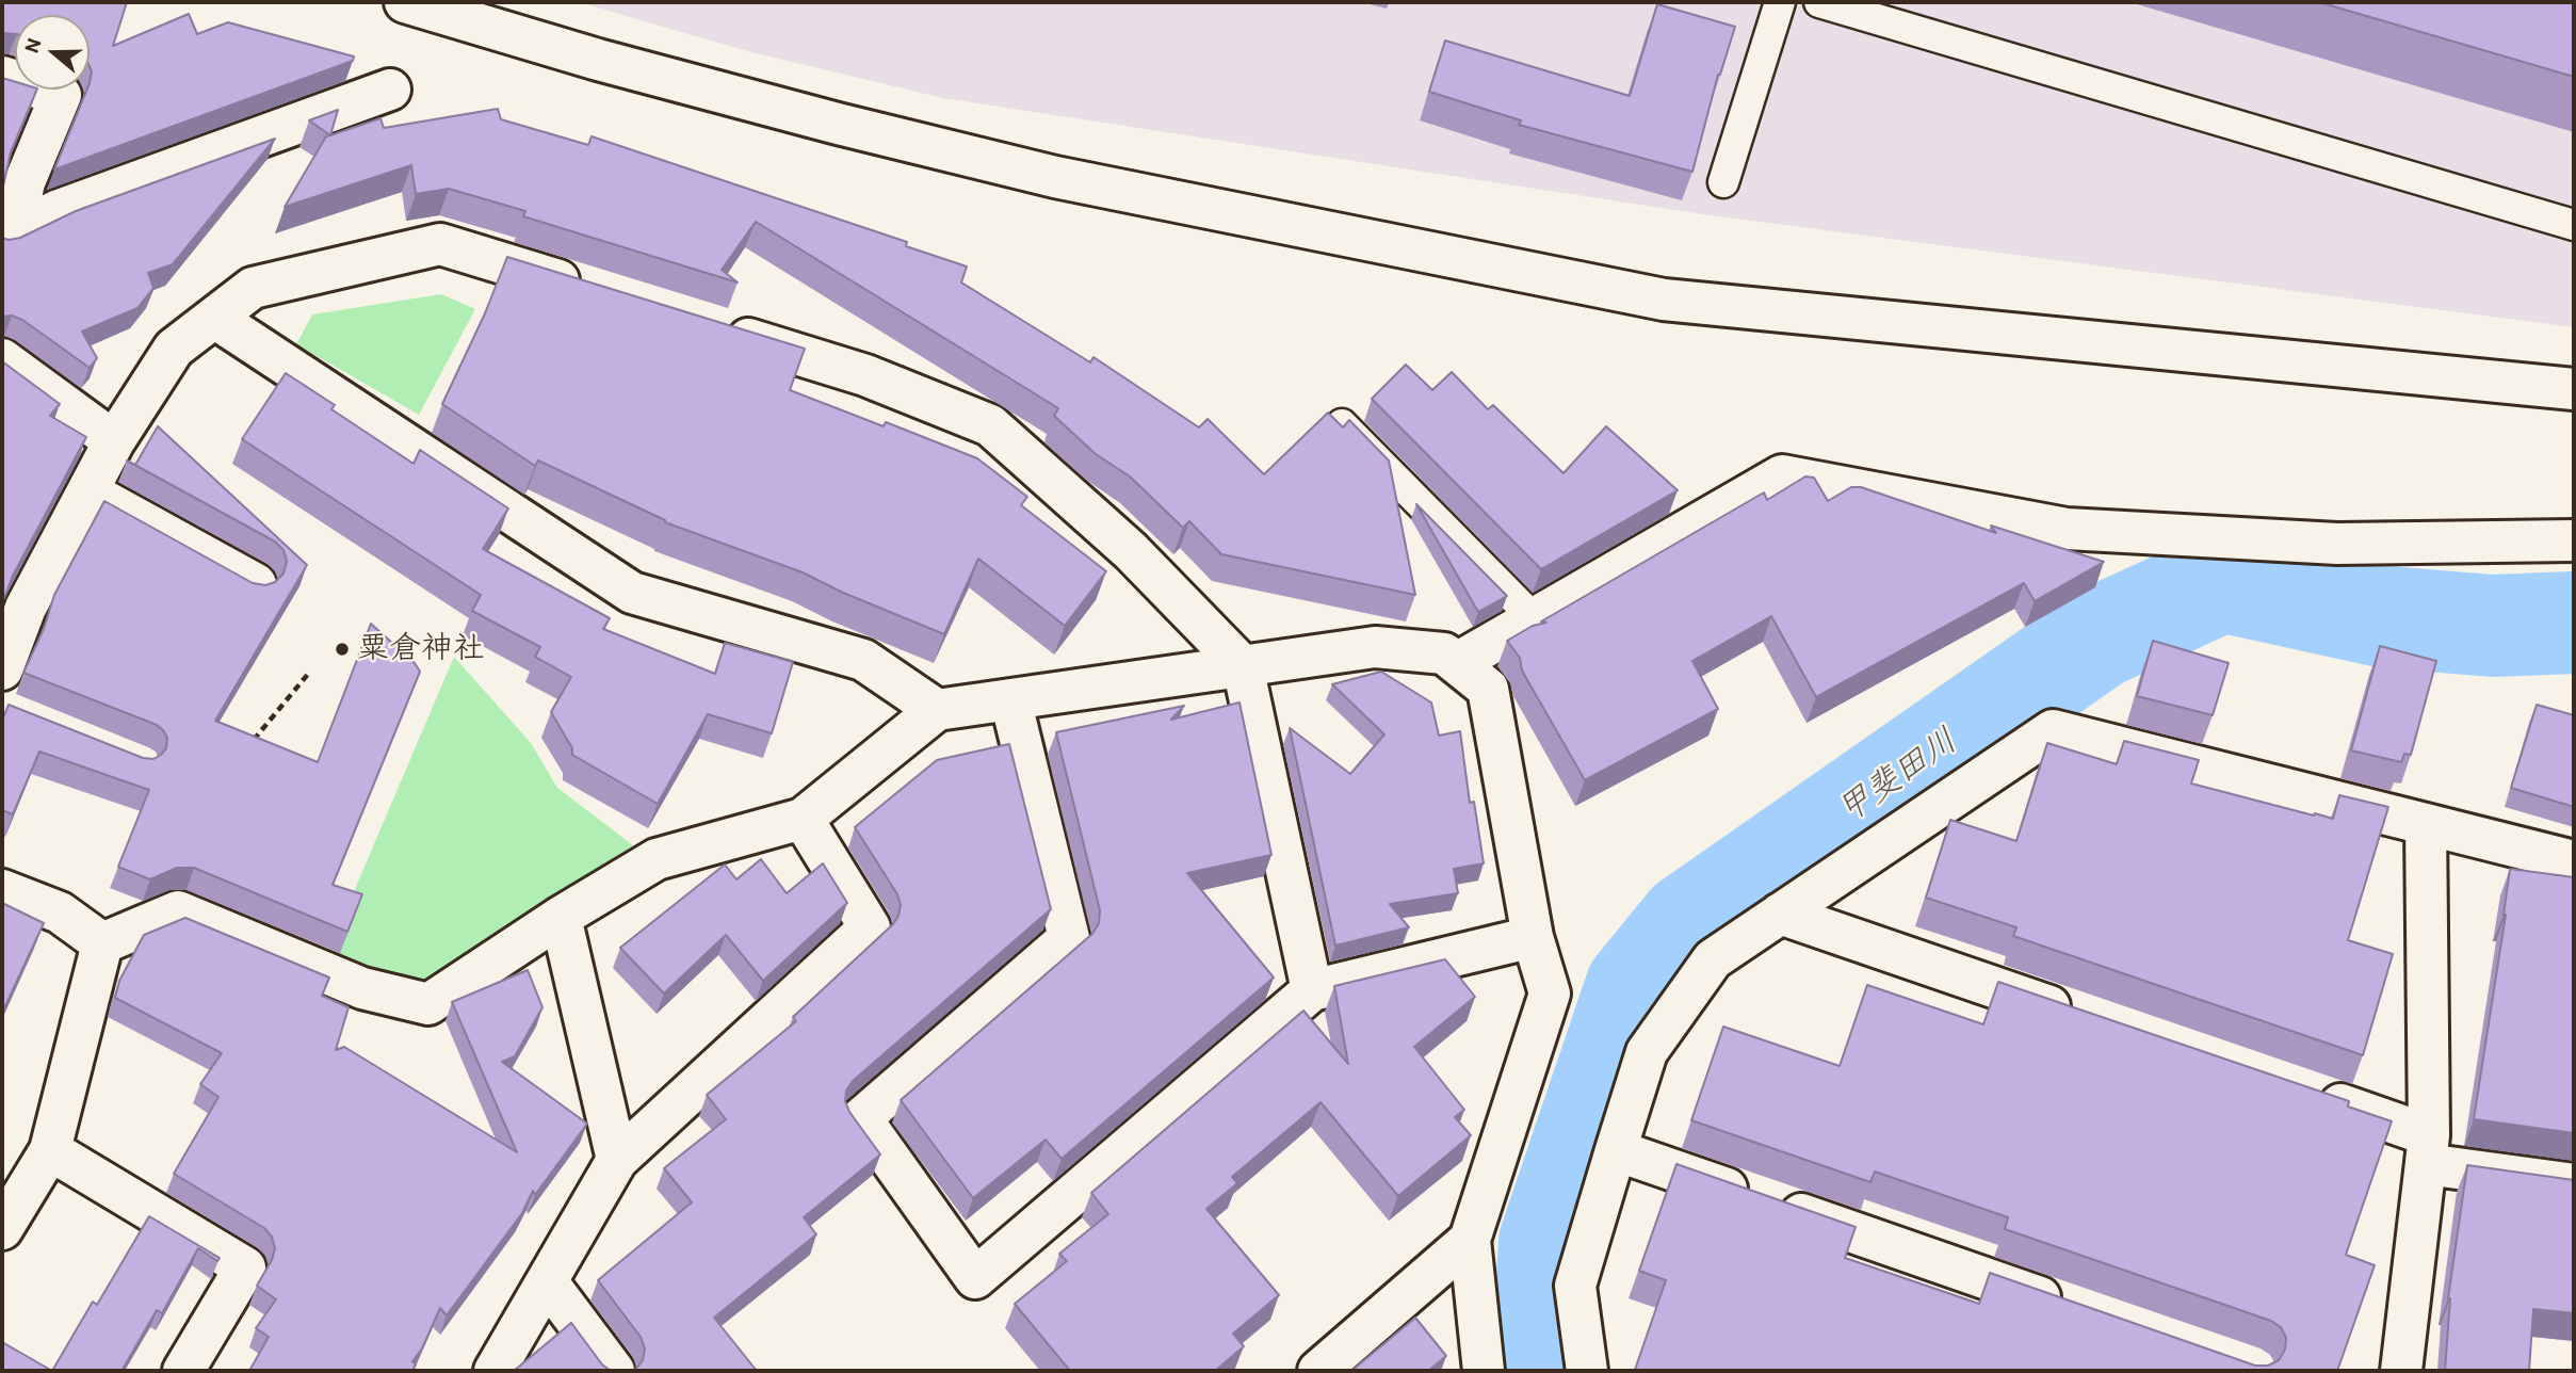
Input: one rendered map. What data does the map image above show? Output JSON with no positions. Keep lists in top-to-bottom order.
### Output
{
  "water": ["甲斐田川"],
  "places": ["粟倉神社"],
  "north": "left"
}
